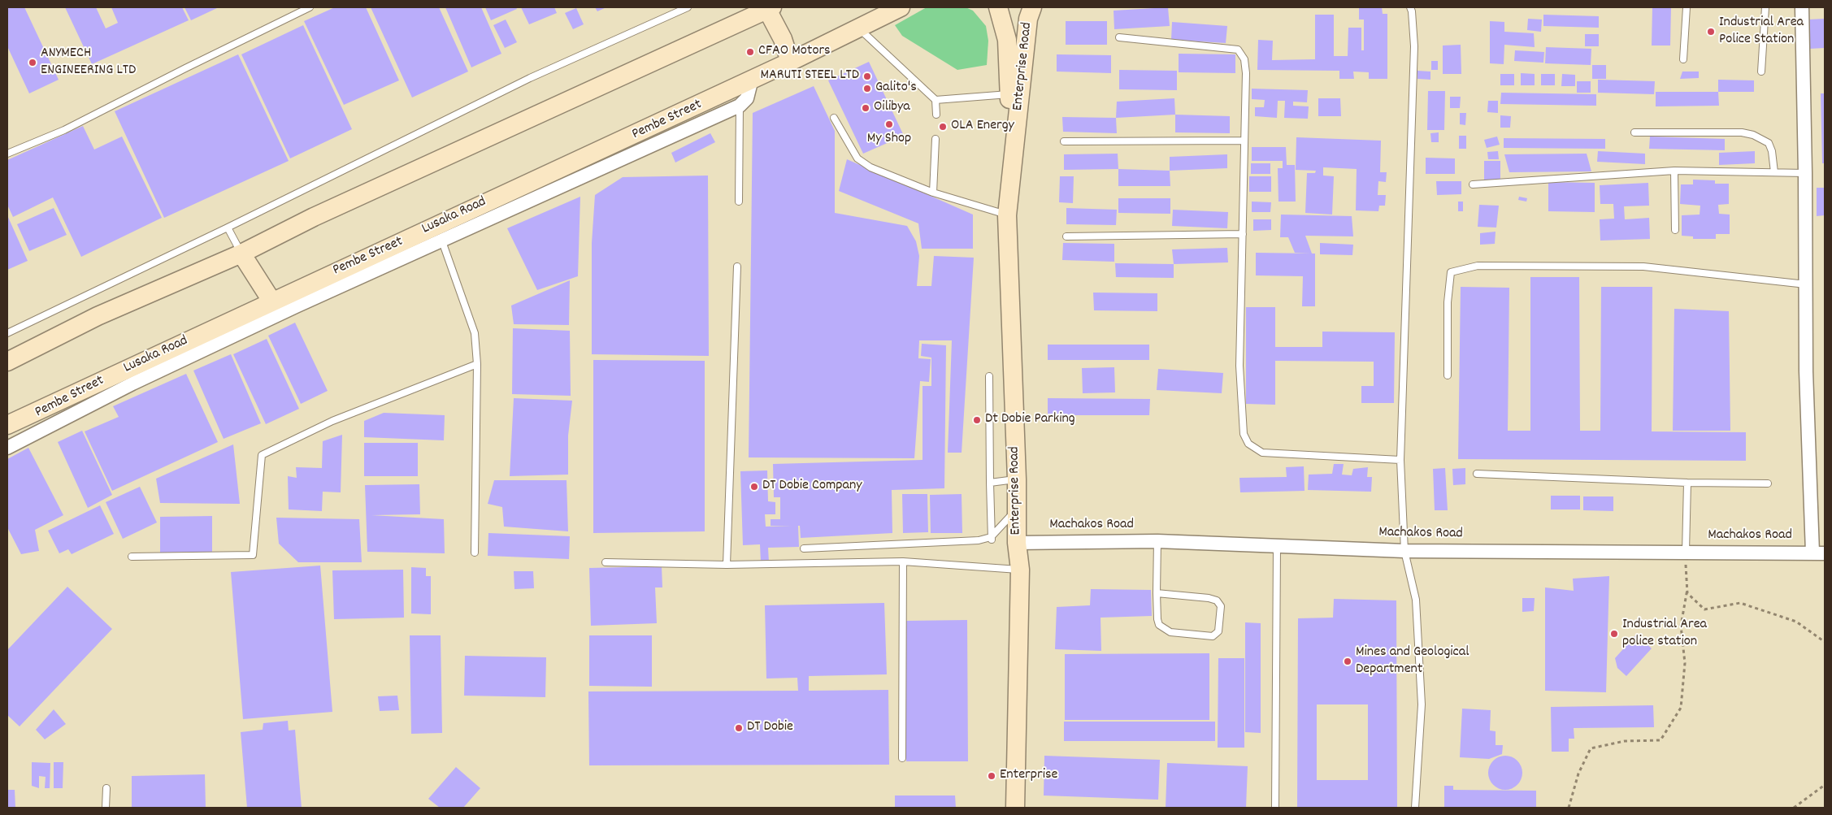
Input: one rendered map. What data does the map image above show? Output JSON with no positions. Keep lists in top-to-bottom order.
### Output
{
  "streets": {
    "main road": ["Enterprise Road", "Lusaka Road"],
    "street": ["Pembe Street", "Machakos Road"]
  },
  "crossings": [
    ["Enterprise Road", "Machakos Road"],
    ["Pembe Street", "Lusaka Road"]
  ],
  "places": [
    "Industrial Area Police Station",
    "CFAO Motors",
    "ANYMECH ENGINEERING LTD",
    "MARUTI STEEL LTD",
    "Galito's",
    "Oilibya",
    "My Shop",
    "OLA Energy",
    "Dt Dobie Parking",
    "DT Dobie Company",
    "Industrial Area police station",
    "Mines and Geological Department",
    "DT Dobie",
    "Enterprise"
  ]
}
